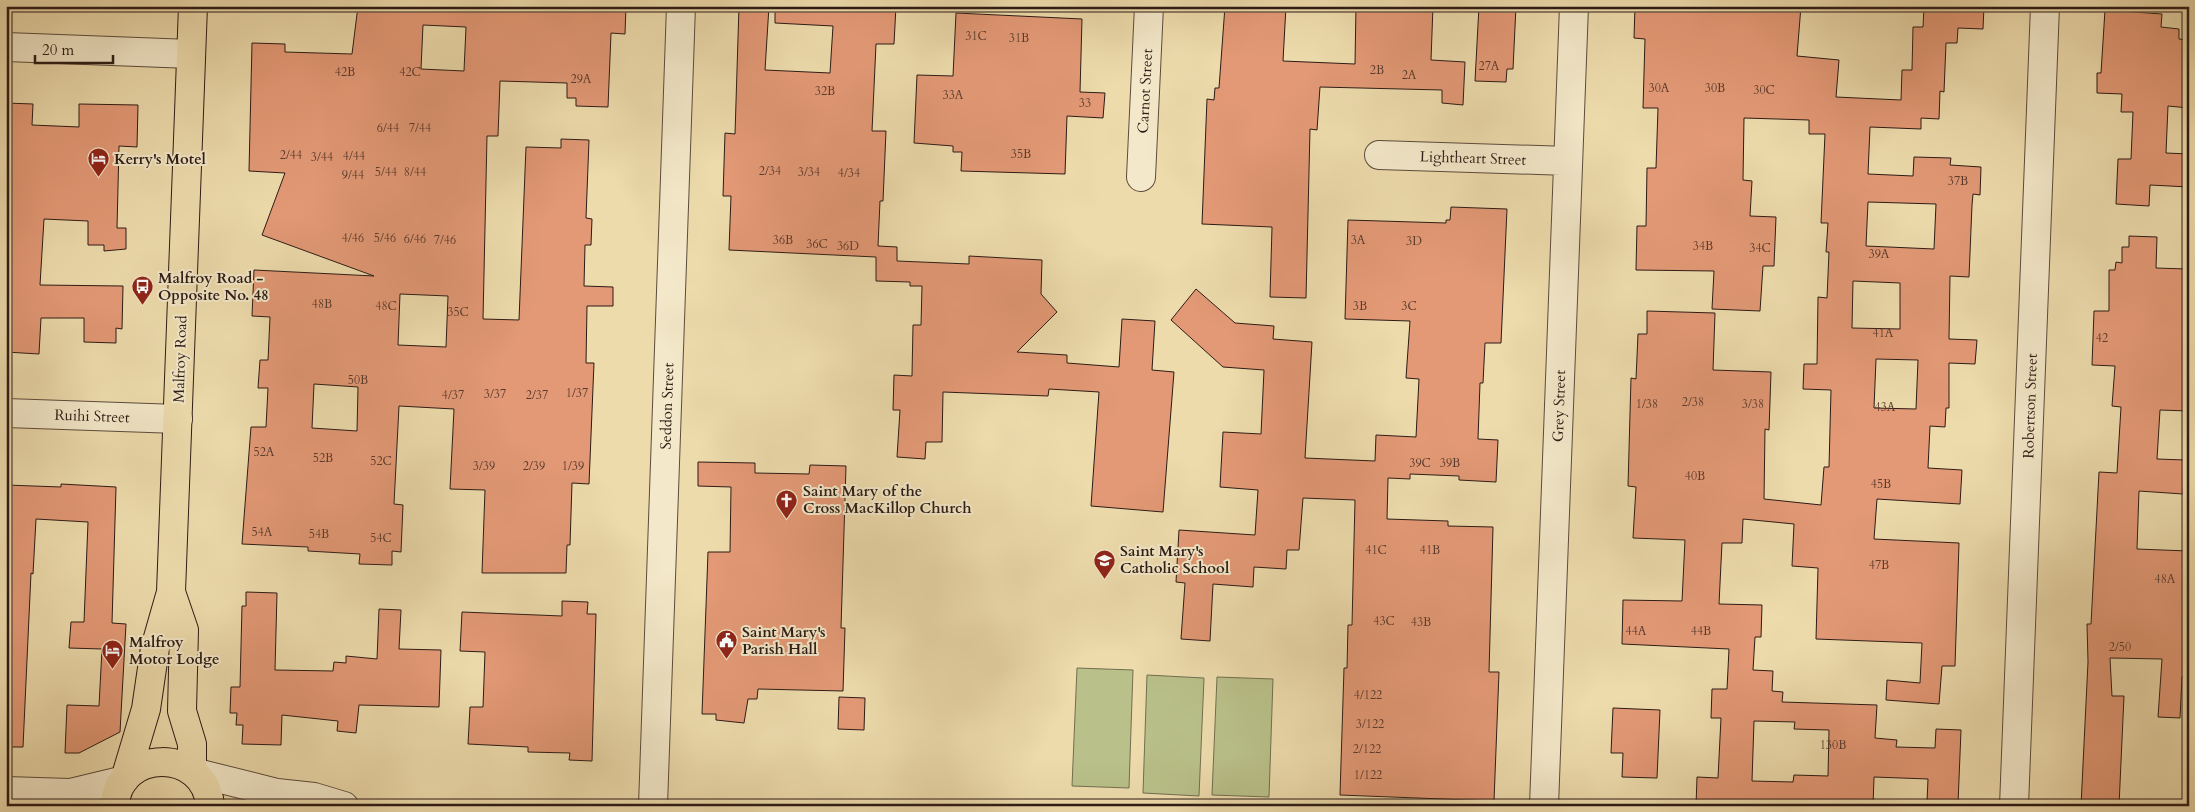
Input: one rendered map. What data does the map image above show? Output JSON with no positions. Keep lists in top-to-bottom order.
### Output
{
  "streets": {
    "main road": ["Malfroy Road"],
    "street": [
      "Carnot Street",
      "Lightheart Street",
      "Seddon Street",
      "Grey Street",
      "Robertson Street",
      "Ruihi Street"
    ]
  },
  "crossings": [
    ["Lightheart Street", "Grey Street"],
    ["Malfroy Road", "Ruihi Street"]
  ],
  "places": {
    "hotel": ["Kerry's Motel", "Malfroy Motor Lodge"],
    "bus stop": ["Malfroy Road - Opposite No. 48"],
    "church": ["Saint Mary of the Cross MacKillop Church"],
    "school or university": ["Saint Mary's Catholic School"],
    "public building": ["Saint Mary's Parish Hall"]
  },
  "house_numbers": [
    "31C",
    "31B",
    "27A",
    "2B",
    "42B",
    "42C",
    "2A",
    "29A",
    "30A",
    "30B",
    "30C",
    "32B",
    "33A",
    "33",
    "6/44",
    "7/44",
    "35B",
    "2/44",
    "4/44",
    "3/44",
    "2/34",
    "5/44",
    "8/44",
    "3/34",
    "4/34",
    "9/44",
    "37B",
    "4/46",
    "5/46",
    "6/46",
    "7/46",
    "36B",
    "3A",
    "3D",
    "36C",
    "36D",
    "34B",
    "34C",
    "39A",
    "48B",
    "48C",
    "3B",
    "3C",
    "35C",
    "41A",
    "42",
    "50B",
    "1/37",
    "3/37",
    "4/37",
    "2/37",
    "2/38",
    "1/38",
    "3/38",
    "43A",
    "52A",
    "52B",
    "52C",
    "39C",
    "39B",
    "3/39",
    "2/39",
    "1/39",
    "40B",
    "45B",
    "54A",
    "54B",
    "54C",
    "41C",
    "41B",
    "47B",
    "48A",
    "43C",
    "43B",
    "44A",
    "44B",
    "2/50",
    "4/122",
    "3/122",
    "130B",
    "2/122",
    "1/122"
  ],
  "scale_bar": "20 m"
}
